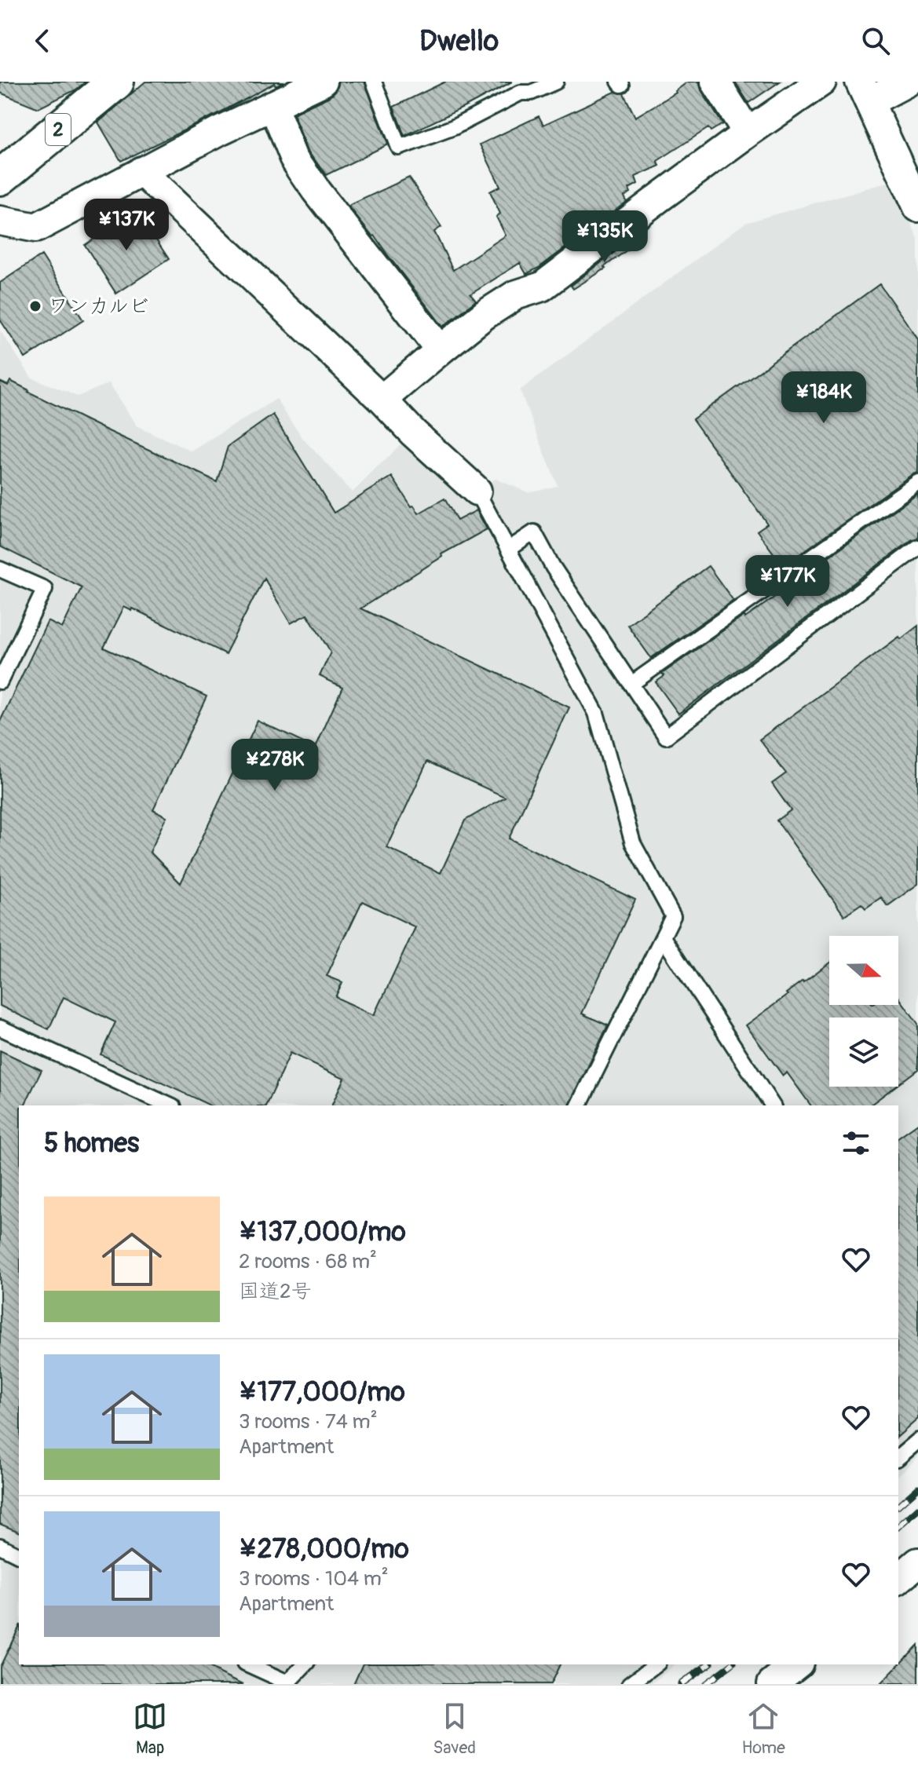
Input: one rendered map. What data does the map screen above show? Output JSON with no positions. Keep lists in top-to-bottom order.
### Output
{
  "streets": {
    "highway": ["2"]
  },
  "places": ["ワンカルビ"],
  "north": "right",
  "page": {
    "header": "Dwello",
    "price": [
      "¥137K",
      "¥135K",
      "¥184K",
      "¥177K",
      "¥278K"
    ],
    "heading": "5 homes",
    "list": [
      {
        "name": "¥137,000/mo",
        "note": "2 rooms · 68 m² · 国道2号"
      },
      {
        "name": "¥177,000/mo",
        "note": "3 rooms · 74 m² · Apartment"
      },
      {
        "name": "¥278,000/mo",
        "note": "3 rooms · 104 m² · Apartment"
      }
    ],
    "tabs": ["Map", "Saved", "Home"]
  }
}
